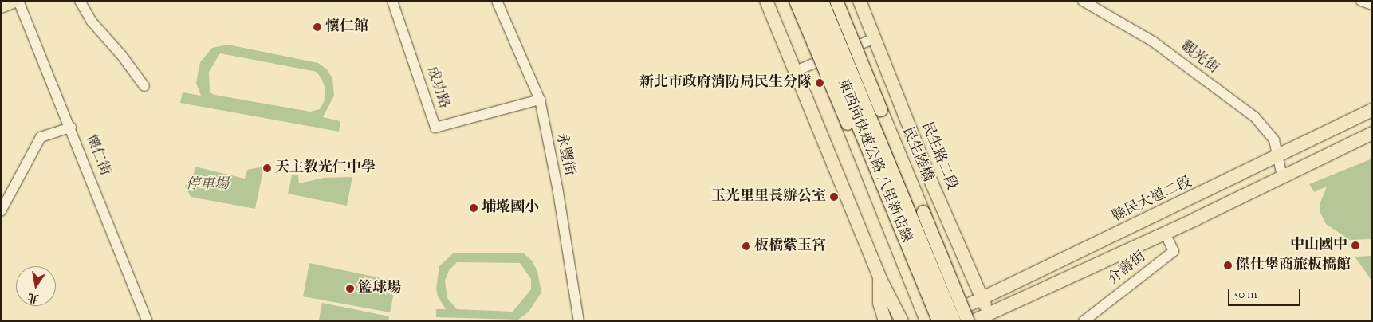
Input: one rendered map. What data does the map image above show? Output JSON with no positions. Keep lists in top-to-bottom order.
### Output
{
  "streets": {
    "highway": ["東西向快速公路 八里新店線"],
    "main road": ["民生陸橋", "民生路二段", "縣民大道二段"],
    "street": [
      "觀光街",
      "成功路",
      "永豐街",
      "懷仁街",
      "介壽街"
    ]
  },
  "crossings": [
    ["觀光街", "縣民大道二段"],
    ["成功路", "永豐街"],
    ["民生路二段", "縣民大道二段"],
    ["東西向快速公路 八里新店線", "縣民大道二段"]
  ],
  "parks": ["停車場"],
  "places": [
    "懷仁館",
    "新北市政府消防局民生分隊",
    "天主教光仁中學",
    "玉光里里長辦公室",
    "埔墘國小",
    "中山國中",
    "板橋紫玉宮",
    "傑仕堡商旅板橋館",
    "籃球場"
  ],
  "scale_bar": "50 m",
  "north": "bottom"
}
